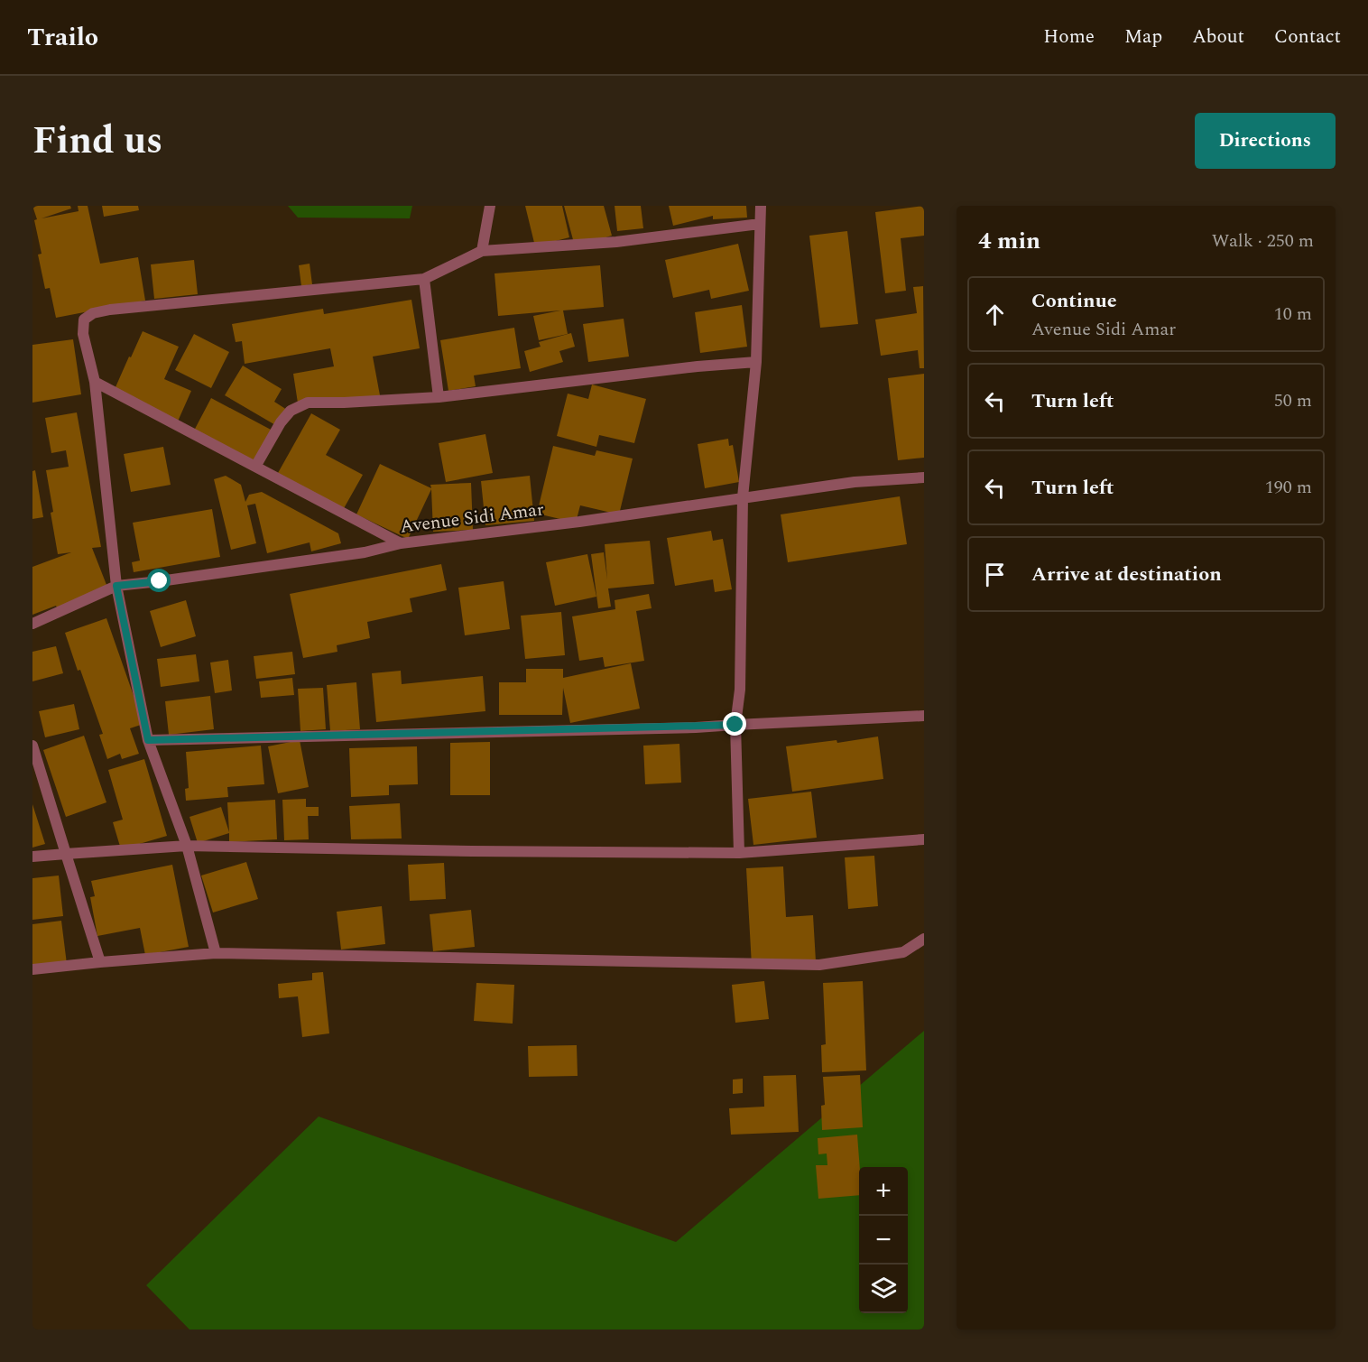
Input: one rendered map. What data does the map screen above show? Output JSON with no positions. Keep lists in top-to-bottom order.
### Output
{
  "streets": {
    "street": ["Avenue Sidi Amar"]
  },
  "page": {
    "header": "Trailo",
    "nav": [
      "Home",
      "Map",
      "About",
      "Contact"
    ],
    "title": "Find us",
    "buttons": "Directions",
    "heading": ["4 min", "Walk · 250 m"],
    "list": [
      ["Continue", "Avenue Sidi Amar", "10 m"],
      ["Turn left", "50 m"],
      ["Turn left", "190 m"],
      "Arrive at destination"
    ],
    "map_buttons": ["+", "−"]
  }
}
